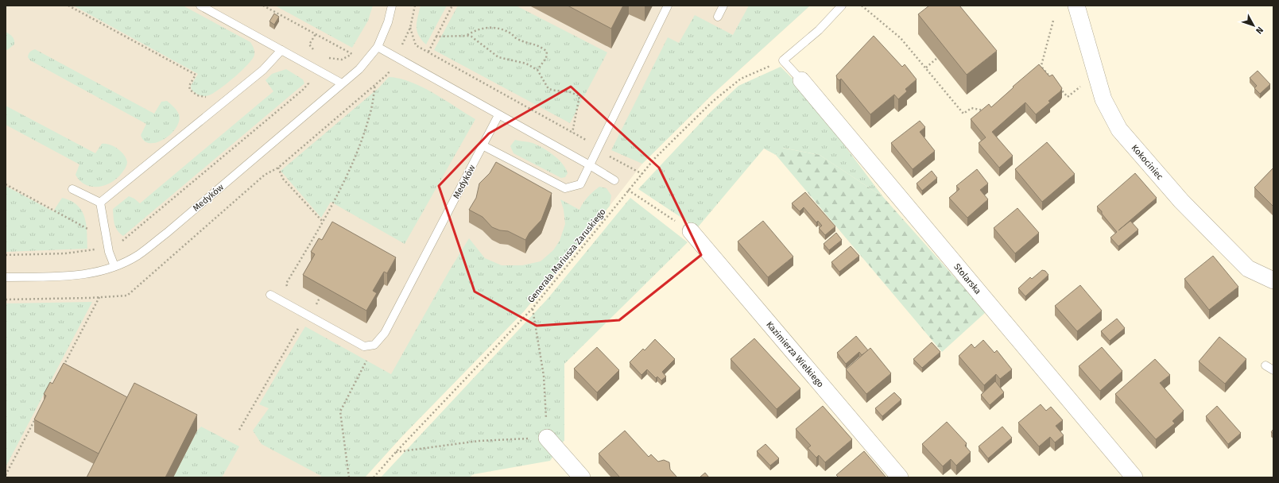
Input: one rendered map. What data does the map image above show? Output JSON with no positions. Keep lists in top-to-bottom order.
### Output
{
  "streets": {
    "street": ["Kokociniec", "Stolarska", "Kazimierza Wielkiego"],
    "lane": ["Medyków"],
    "path": ["Generała Mariusza Zaruskiego"]
  },
  "north": "bottom right"
}
